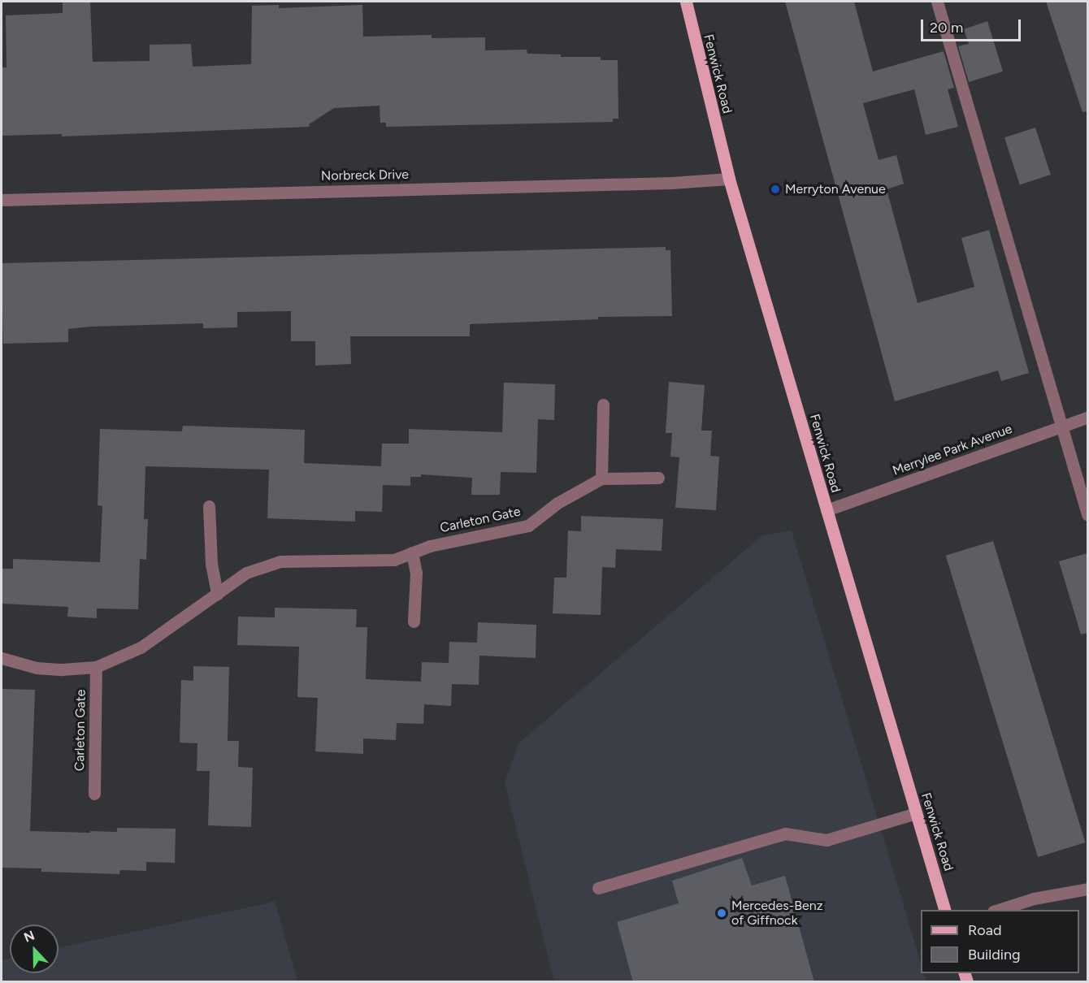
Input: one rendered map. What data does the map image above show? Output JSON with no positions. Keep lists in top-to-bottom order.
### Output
{
  "streets": {
    "main road": ["Fenwick Road"],
    "street": ["Norbreck Drive", "Merrylee Park Avenue", "Carleton Gate"]
  },
  "crossings": [
    ["Fenwick Road", "Norbreck Drive"],
    ["Fenwick Road", "Merrylee Park Avenue"]
  ],
  "places": ["Merryton Avenue", "Mercedes-Benz of Giffnock"],
  "legend": ["Road", "Building"],
  "scale_bar": "20 m",
  "north": "top"
}
